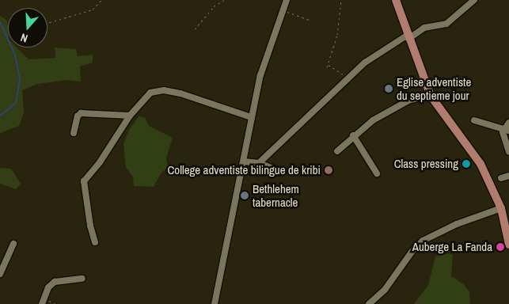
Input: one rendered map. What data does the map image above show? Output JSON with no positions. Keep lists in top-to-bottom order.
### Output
{
  "places": [
    "Eglise adventiste du septieme jour",
    "Class pressing",
    "College adventiste bilingue de kribi",
    "Bethlehem tabernacle",
    "Auberge La Fanda"
  ],
  "north": "bottom"
}
